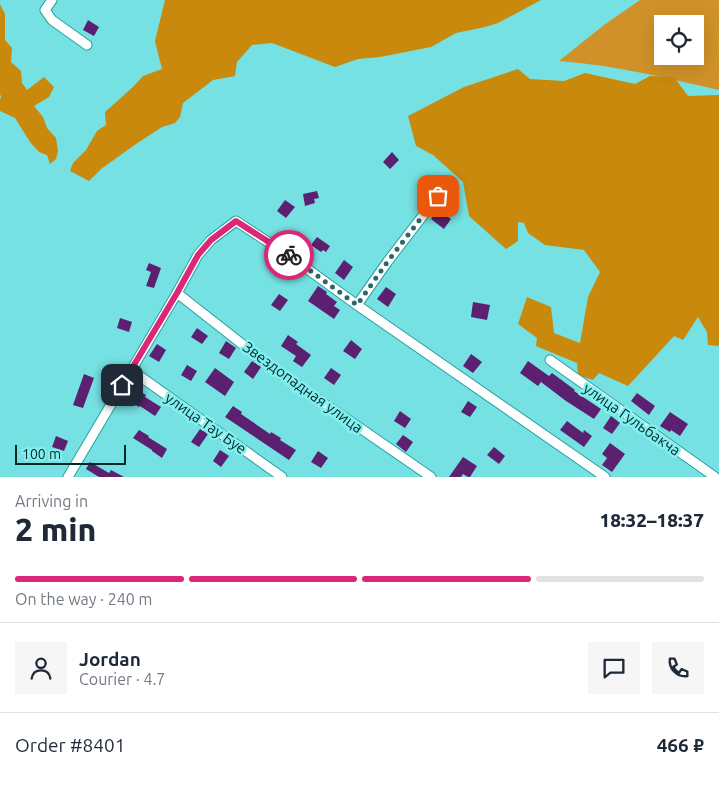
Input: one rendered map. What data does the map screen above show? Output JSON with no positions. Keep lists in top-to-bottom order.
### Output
{
  "streets": {
    "street": ["Звездопадная улица", "улица Гульбакча", "улица Тау Буе"]
  },
  "scale_bar": "100 m",
  "page": {
    "scale": "100 m",
    "heading": ["2 min", "Arriving in", "18:32–18:37"],
    "panel": [
      "Jordan",
      "Courier · 4.7",
      "Order #8401",
      "466 ₽"
    ],
    "bar": "On the way · 240 m"
  }
}
